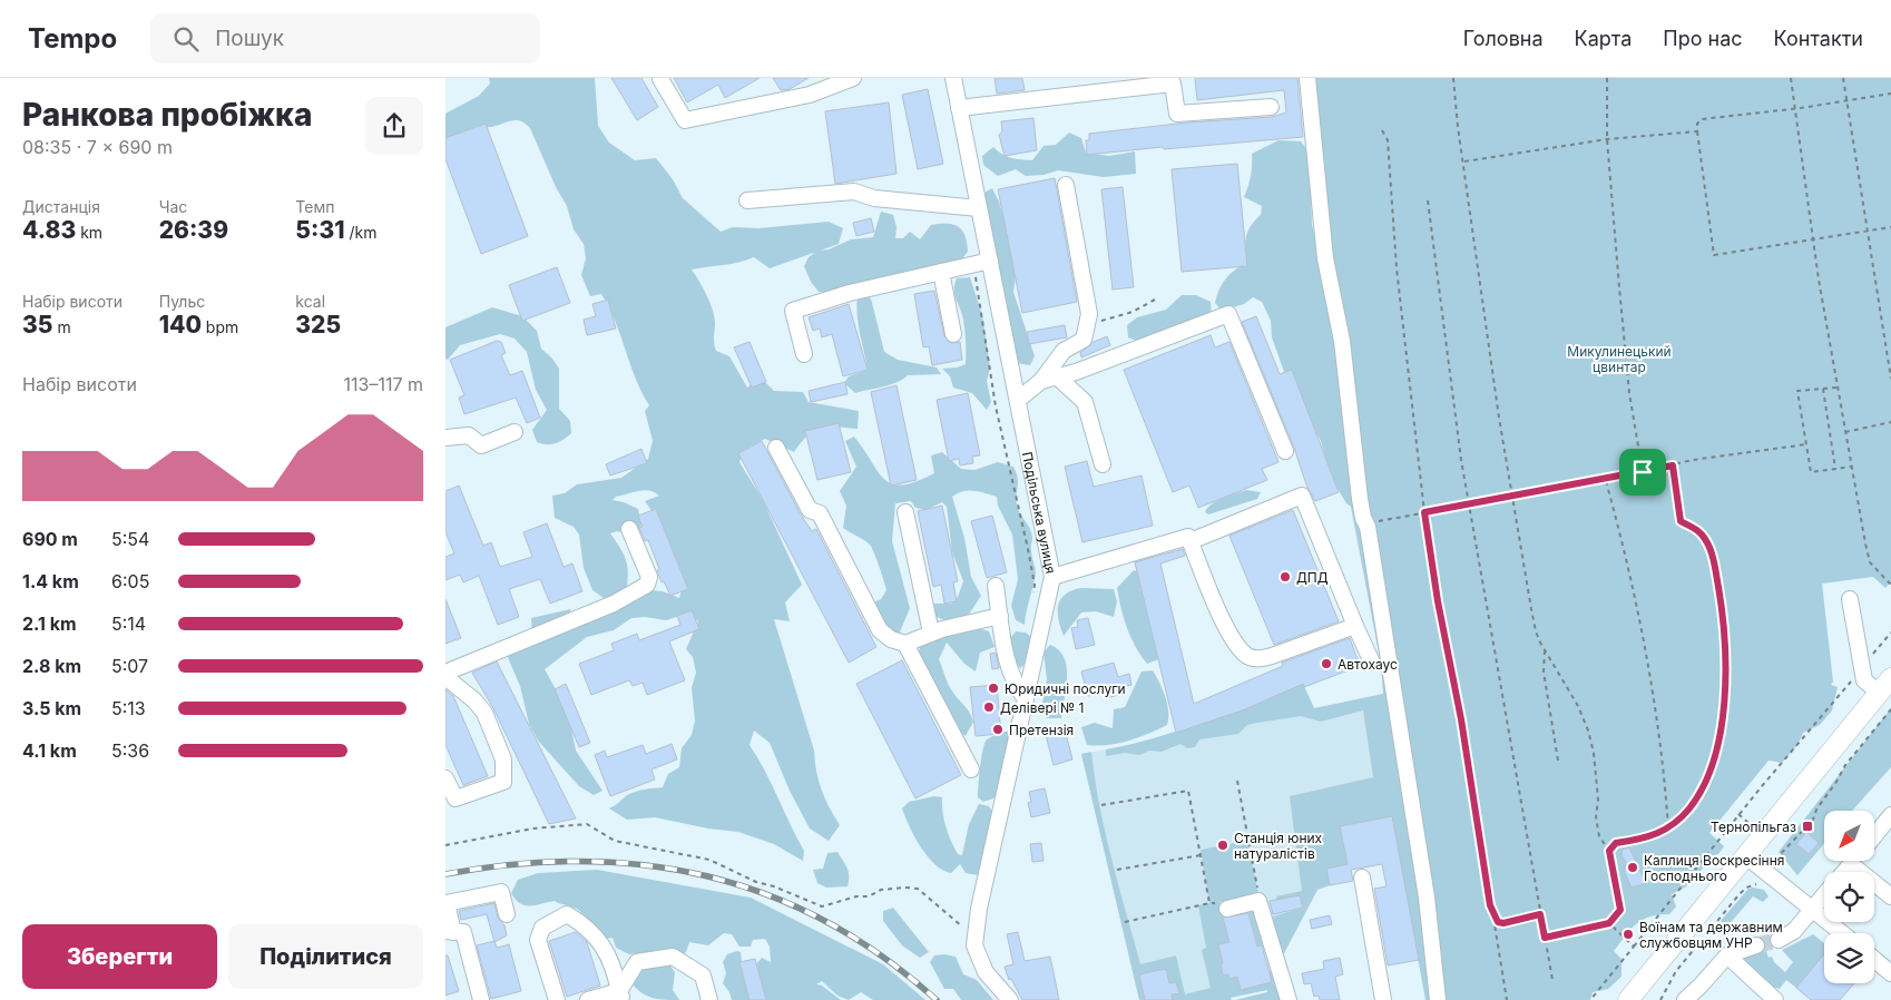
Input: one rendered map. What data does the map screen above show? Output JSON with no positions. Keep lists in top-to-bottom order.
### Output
{
  "streets": {
    "street": ["Подільська вулиця"]
  },
  "parks": ["Микулинецький цвинтар"],
  "places": {
    "other": [
      "ДПД",
      "Автохаус",
      "Юридичні послуги",
      "Делівері № 1",
      "Претензія",
      "Станція юних натуралістів",
      "Каплиця Воскресіння Господнього",
      "Воїнам та державним службовцям УНР"
    ],
    "transit": ["Тернопільгаз"]
  },
  "north": "bottom left",
  "page": {
    "header": "Tempo",
    "search": "Пошук",
    "nav": [
      "Головна",
      "Карта",
      "Про нас",
      "Контакти"
    ],
    "heading": ["Ранкова пробіжка", "08:35 · 7 × 690 m"],
    "stats": [
      ["Дистанція", "4.83 km"],
      ["Час", "26:39"],
      ["Темп", "5:31 /km"],
      ["Набір висоти", "35 m"],
      ["Пульс", "140 bpm"],
      ["kcal", "325"]
    ],
    "chart": ["Набір висоти", "113–117 m"],
    "list": [
      {
        "name": "690 m",
        "note": "5:54"
      },
      {
        "name": "1.4 km",
        "note": "6:05"
      },
      {
        "name": "2.1 km",
        "note": "5:14"
      },
      {
        "name": "2.8 km",
        "note": "5:07"
      },
      {
        "name": "3.5 km",
        "note": "5:13"
      },
      {
        "name": "4.1 km",
        "note": "5:36"
      }
    ],
    "buttons": ["Зберегти", "Поділитися"]
  }
}
